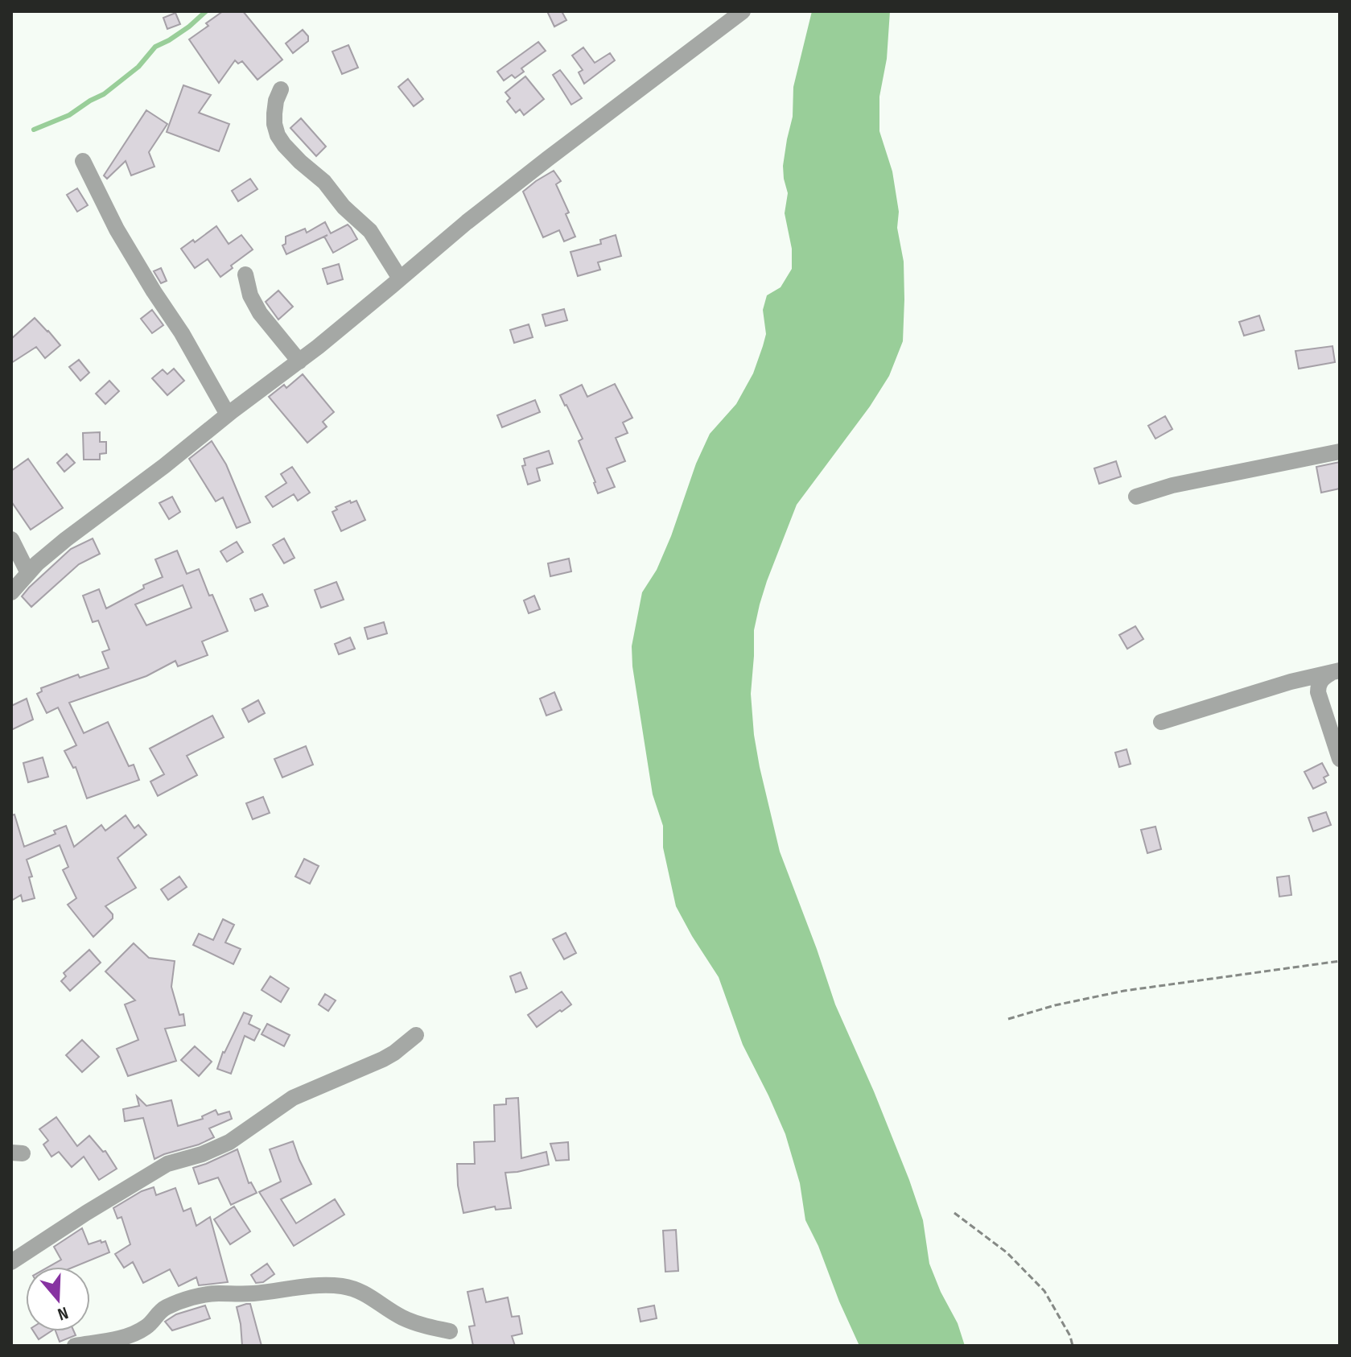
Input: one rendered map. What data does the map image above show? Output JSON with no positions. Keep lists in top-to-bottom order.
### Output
{
  "north": "bottom"
}
